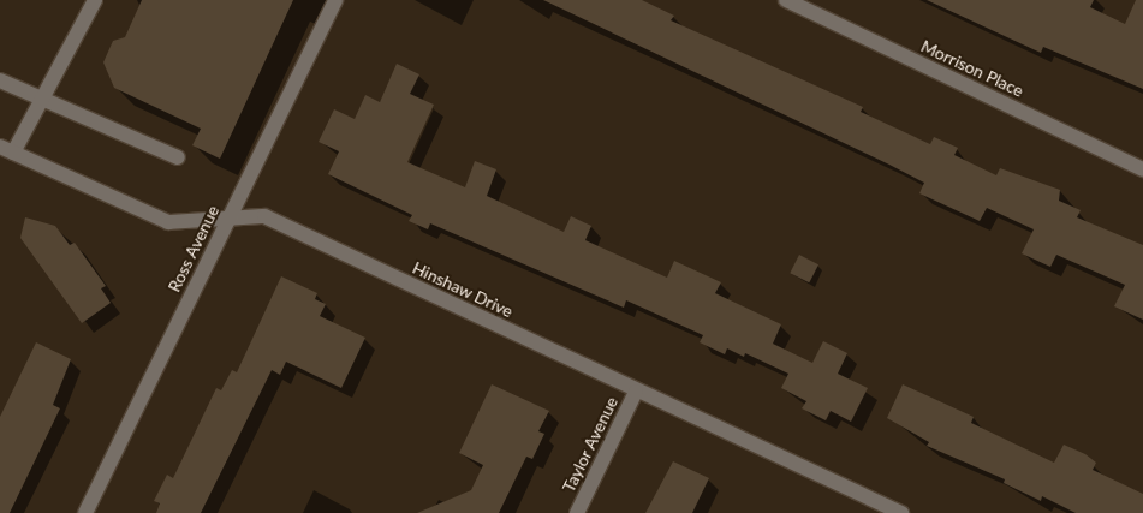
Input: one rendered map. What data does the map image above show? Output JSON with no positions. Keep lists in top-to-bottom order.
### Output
{
  "streets": {
    "street": [
      "Morrison Place",
      "Ross Avenue",
      "Hinshaw Drive",
      "Taylor Avenue"
    ]
  },
  "crossings": [
    ["Ross Avenue", "Hinshaw Drive"],
    ["Hinshaw Drive", "Taylor Avenue"]
  ]
}
